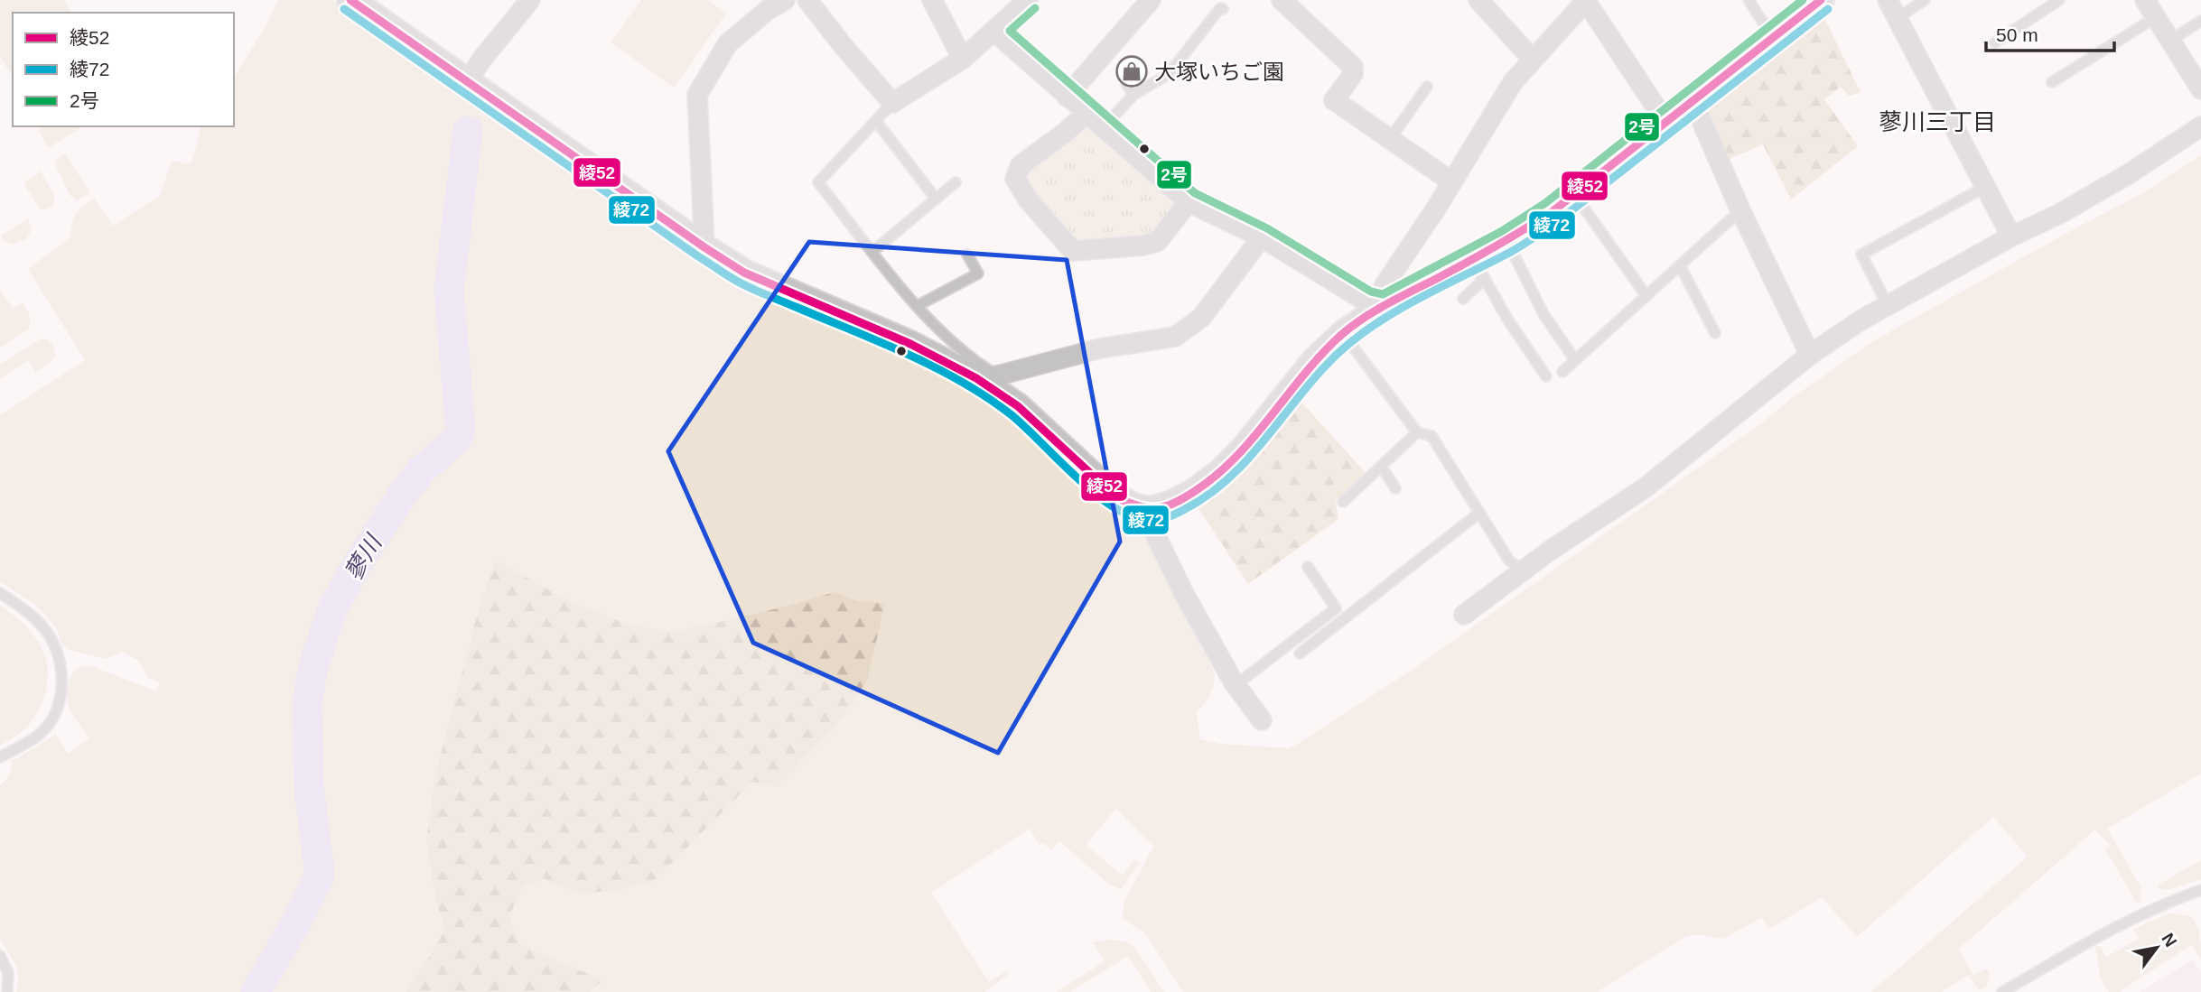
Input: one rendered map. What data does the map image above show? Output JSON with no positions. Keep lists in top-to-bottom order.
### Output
{
  "districts": ["蓼川三丁目"],
  "water": ["蓼川"],
  "places": {
    "shop": ["大塚いちご園"]
  },
  "lines": ["transit line 綾52", "transit line 2号", "transit line 綾72"],
  "legend": ["綾52", "綾72", "2号"],
  "scale_bar": "50 m",
  "north": "top right"
}
